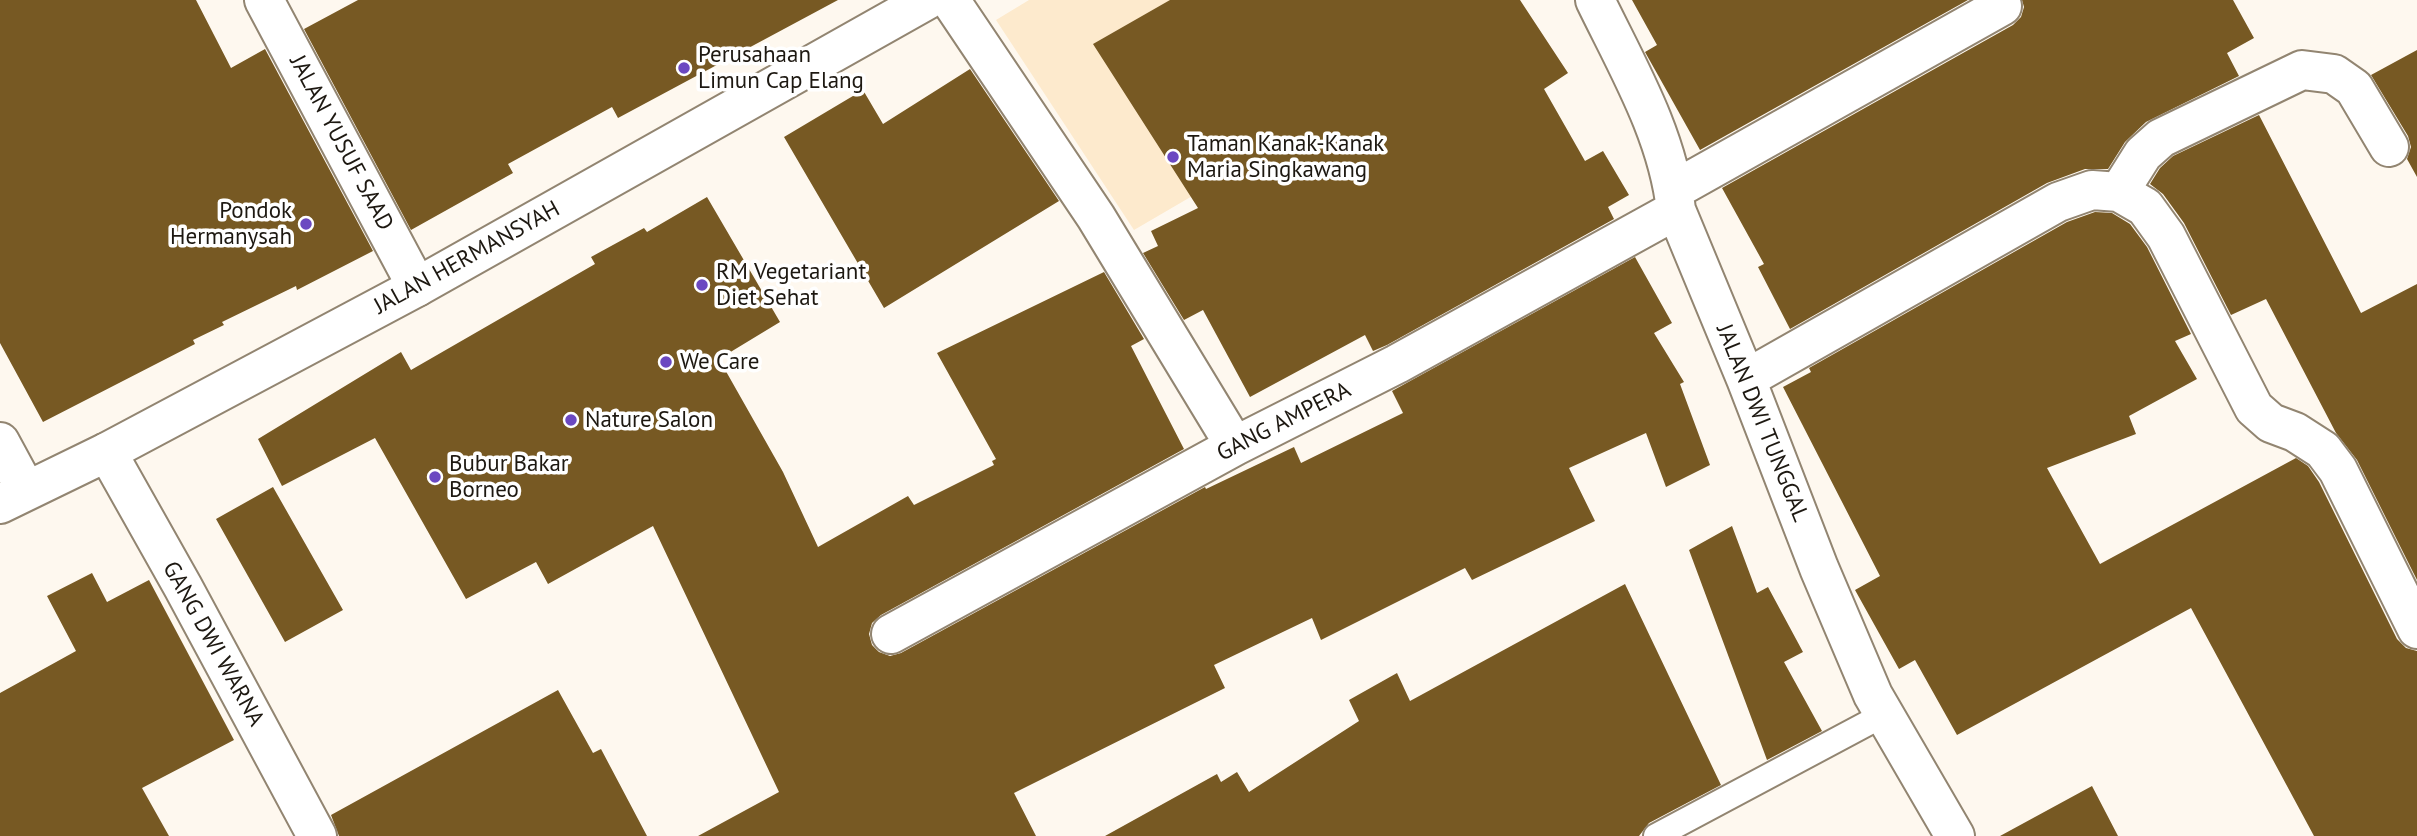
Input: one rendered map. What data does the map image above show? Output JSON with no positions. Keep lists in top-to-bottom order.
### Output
{
  "streets": {
    "street": [
      "JALAN YUSUF SAAD",
      "JALAN HERMANSYAH",
      "GANG AMPERA",
      "JALAN DWI TUNGGAL",
      "GANG DWI WARNA"
    ]
  },
  "crossings": [
    ["JALAN YUSUF SAAD", "JALAN HERMANSYAH"],
    ["JALAN HERMANSYAH", "GANG DWI WARNA"],
    ["GANG AMPERA", "JALAN DWI TUNGGAL"]
  ],
  "places": [
    "Perusahaan Limun Cap Elang",
    "Taman Kanak-Kanak Maria Singkawang",
    "Pondok Hermanysah",
    "RM Vegetariant Diet Sehat",
    "We Care",
    "Nature Salon",
    "Bubur Bakar Borneo"
  ]
}
